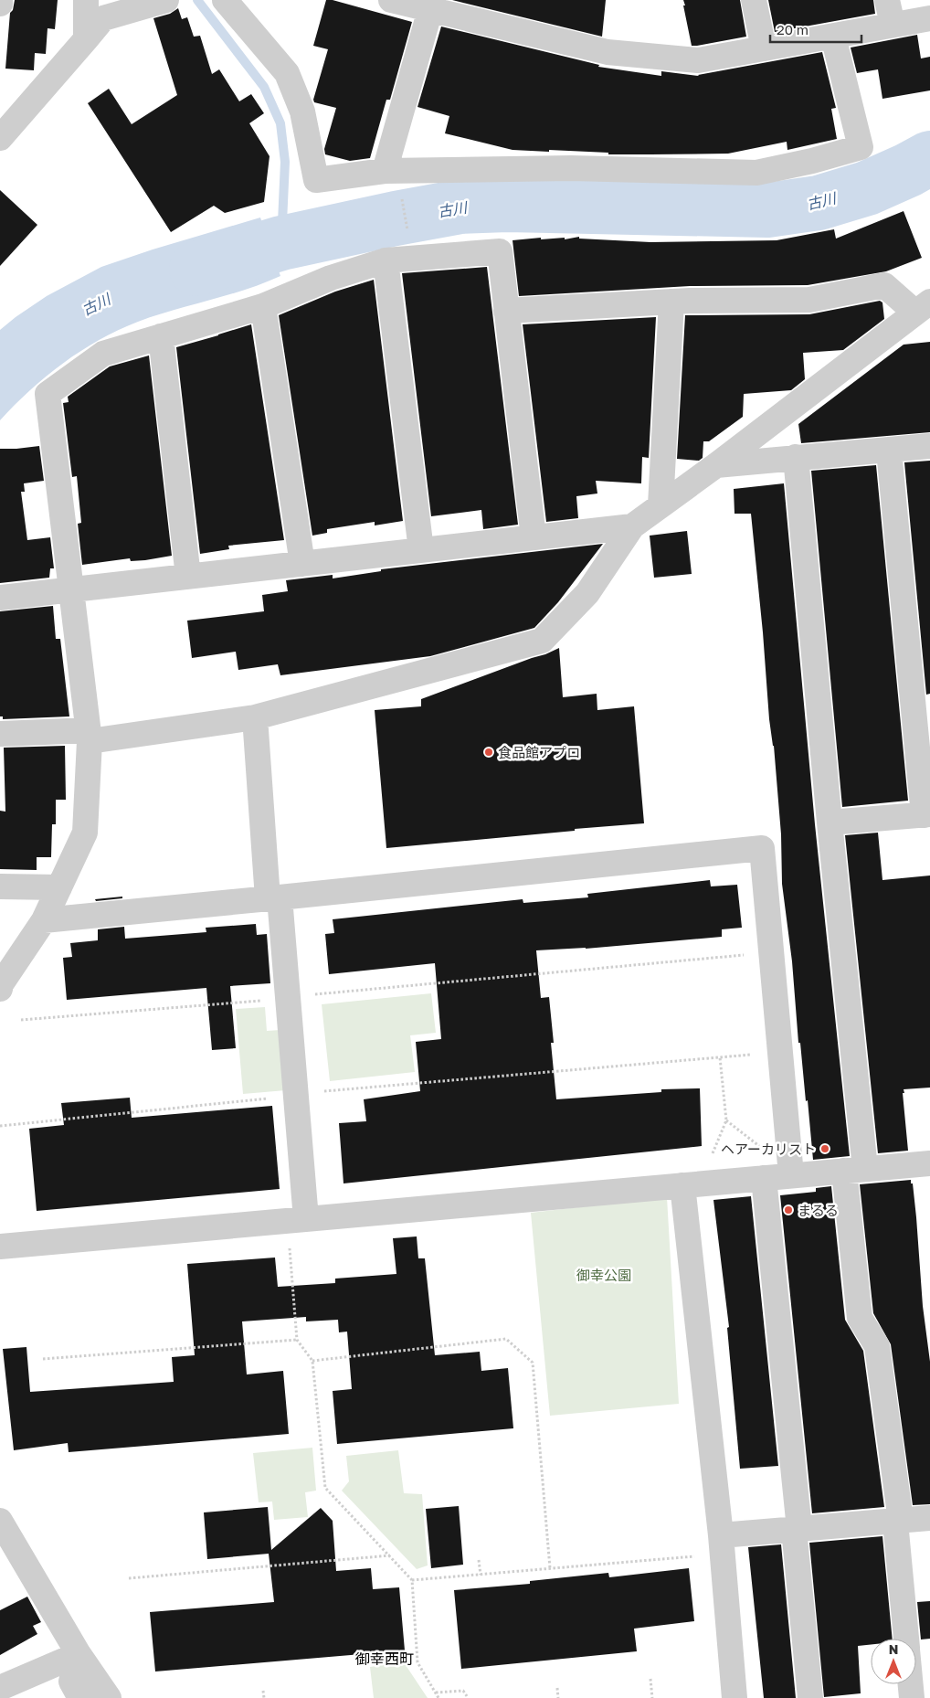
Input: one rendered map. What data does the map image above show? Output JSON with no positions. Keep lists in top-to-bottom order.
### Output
{
  "districts": ["御幸西町"],
  "water": ["古川"],
  "parks": ["御幸公園"],
  "places": ["食品館アプロ", "ヘアーカリスト", "まるる"],
  "scale_bar": "20 m",
  "north": "top"
}
